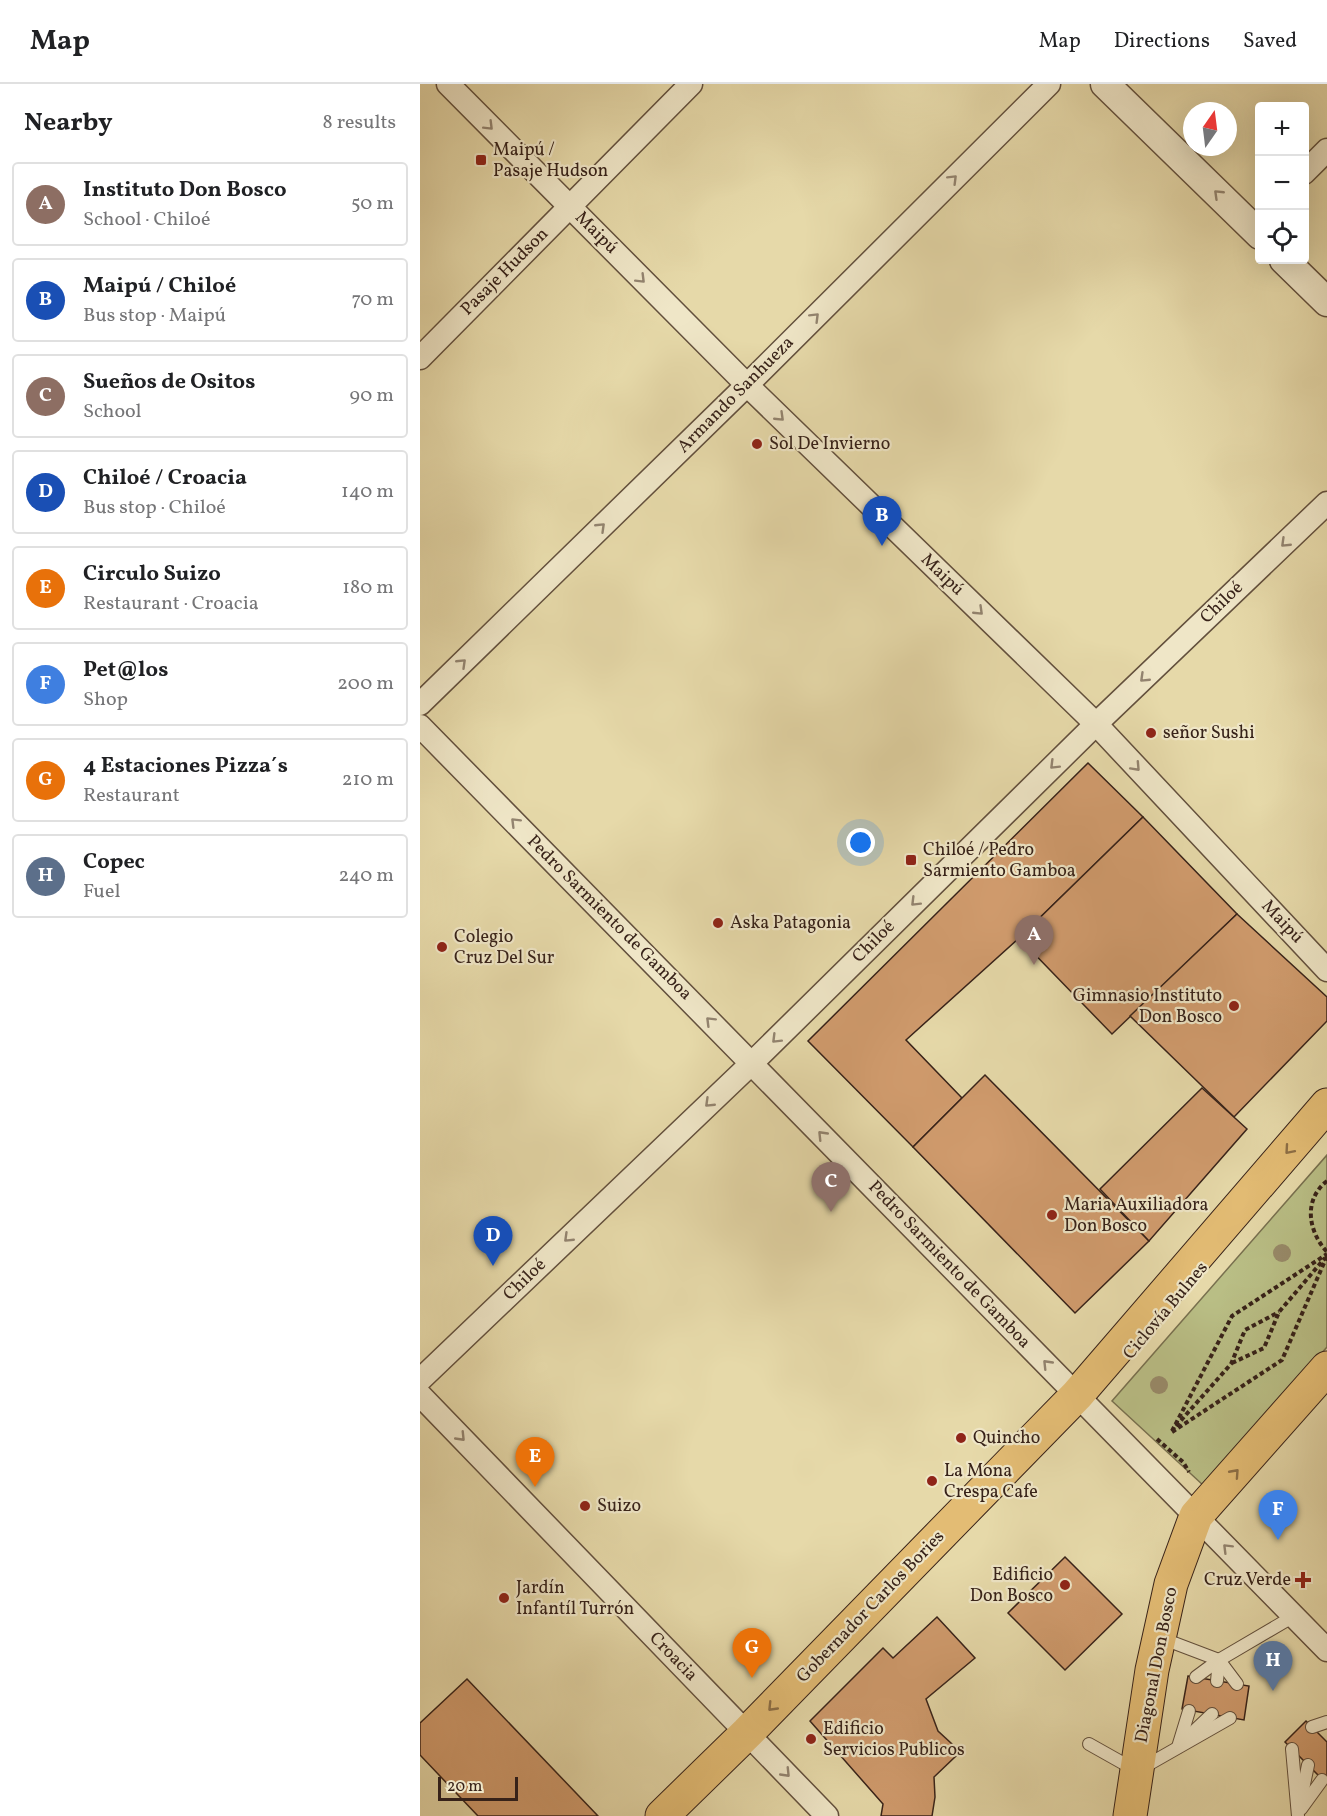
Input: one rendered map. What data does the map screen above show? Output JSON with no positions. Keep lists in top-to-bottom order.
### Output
{
  "streets": {
    "main road": ["Gobernador Carlos Bories", "Diagonal Don Bosco"],
    "street": [
      "Maipú",
      "Pasaje Hudson",
      "Armando Sanhueza",
      "Chiloé",
      "Pedro Sarmiento de Gamboa",
      "Croacia"
    ]
  },
  "crossings": [
    ["Maipú", "Pasaje Hudson"],
    ["Maipú", "Armando Sanhueza"],
    ["Maipú", "Chiloé"],
    ["Chiloé", "Pedro Sarmiento de Gamboa"],
    ["Pedro Sarmiento de Gamboa", "Gobernador Carlos Bories"],
    ["Pedro Sarmiento de Gamboa", "Diagonal Don Bosco"],
    ["Gobernador Carlos Bories", "Croacia"]
  ],
  "one_way": [
    "Maipú",
    "Armando Sanhueza",
    "Chiloé",
    "Pedro Sarmiento de Gamboa",
    "Gobernador Carlos Bories",
    "Croacia"
  ],
  "places": {
    "transit": ["Maipú / Pasaje Hudson", "Chiloé / Pedro Sarmiento Gamboa"],
    "other": [
      "Sol De Invierno",
      "señor Sushi",
      "Aska Patagonia",
      "Colegio Cruz Del Sur",
      "Gimnasio Instituto Don Bosco",
      "Maria Auxiliadora Don Bosco",
      "Quincho",
      "La Mona Crespa Cafe",
      "Suizo",
      "Edificio Don Bosco",
      "Jardín Infantíl Turrón",
      "Edificio Servicios Publicos"
    ],
    "health": ["Cruz Verde"]
  },
  "scale_bar": "20 m",
  "north": "top",
  "page": {
    "header": "Map",
    "nav": ["Map", "Directions", "Saved"],
    "heading": ["Nearby", "8 results"],
    "map_buttons": ["+", "−"],
    "list": [
      {
        "mark": "A",
        "name": "Instituto Don Bosco",
        "note": "School · Chiloé",
        "value": "50 m"
      },
      {
        "mark": "B",
        "name": "Maipú / Chiloé",
        "note": "Bus stop · Maipú",
        "value": "70 m"
      },
      {
        "mark": "C",
        "name": "Sueños de Ositos",
        "note": "School",
        "value": "90 m"
      },
      {
        "mark": "D",
        "name": "Chiloé / Croacia",
        "note": "Bus stop · Chiloé",
        "value": "140 m"
      },
      {
        "mark": "E",
        "name": "Circulo Suizo",
        "note": "Restaurant · Croacia",
        "value": "180 m"
      },
      {
        "mark": "F",
        "name": "Pet@los",
        "note": "Shop",
        "value": "200 m"
      },
      {
        "mark": "G",
        "name": "4 Estaciones Pizza´s",
        "note": "Restaurant",
        "value": "210 m"
      },
      {
        "mark": "H",
        "name": "Copec",
        "note": "Fuel",
        "value": "240 m"
      }
    ],
    "pins": [
      "B",
      "A",
      "C",
      "D",
      "E",
      "F",
      "G",
      "H"
    ],
    "scale": "20 m"
  }
}
